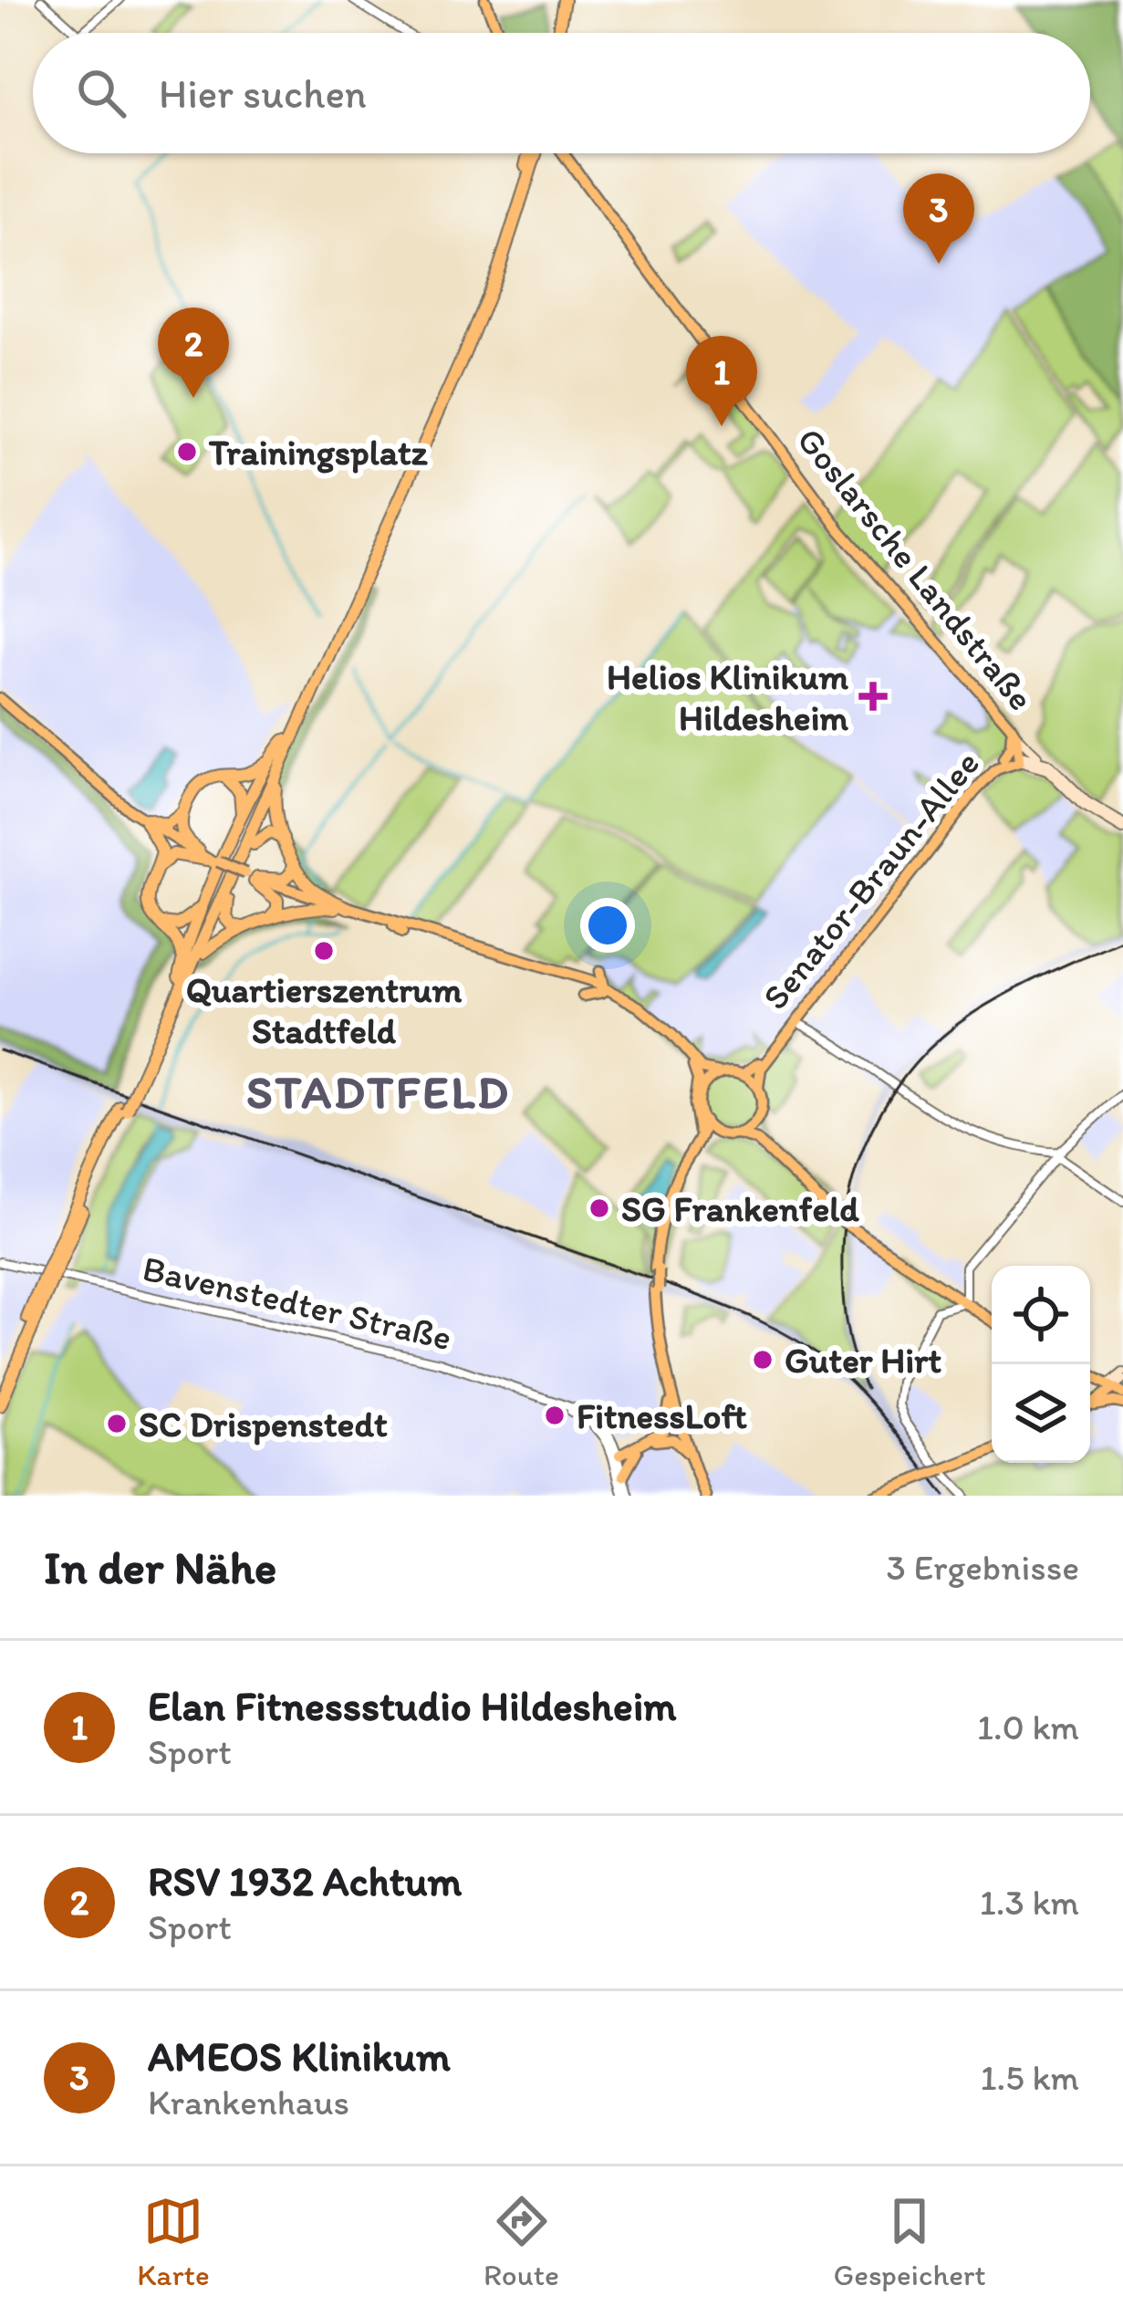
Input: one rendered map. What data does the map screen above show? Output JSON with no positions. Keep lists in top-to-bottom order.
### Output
{
  "streets": {
    "main road": ["Goslarsche Landstraße", "Senator-Braun-Allee"],
    "street": ["Bavenstedter Straße"]
  },
  "crossings": [
    ["Goslarsche Landstraße", "Senator-Braun-Allee"]
  ],
  "districts": ["STADTFELD"],
  "places": {
    "other": [
      "Trainingsplatz",
      "Quartierszentrum Stadtfeld",
      "SG Frankenfeld",
      "Guter Hirt",
      "FitnessLoft",
      "SC Drispenstedt"
    ],
    "health": ["Helios Klinikum Hildesheim"]
  },
  "page": {
    "search": "Hier suchen",
    "pins": ["3", "2", "1"],
    "heading": ["In der Nähe", "3 Ergebnisse"],
    "list": [
      {
        "mark": "1",
        "name": "Elan Fitnessstudio Hildesheim",
        "note": "Sport",
        "value": "1.0 km"
      },
      {
        "mark": "2",
        "name": "RSV 1932 Achtum",
        "note": "Sport",
        "value": "1.3 km"
      },
      {
        "mark": "3",
        "name": "AMEOS Klinikum",
        "note": "Krankenhaus",
        "value": "1.5 km"
      }
    ],
    "nav": ["Karte", "Route", "Gespeichert"]
  }
}
